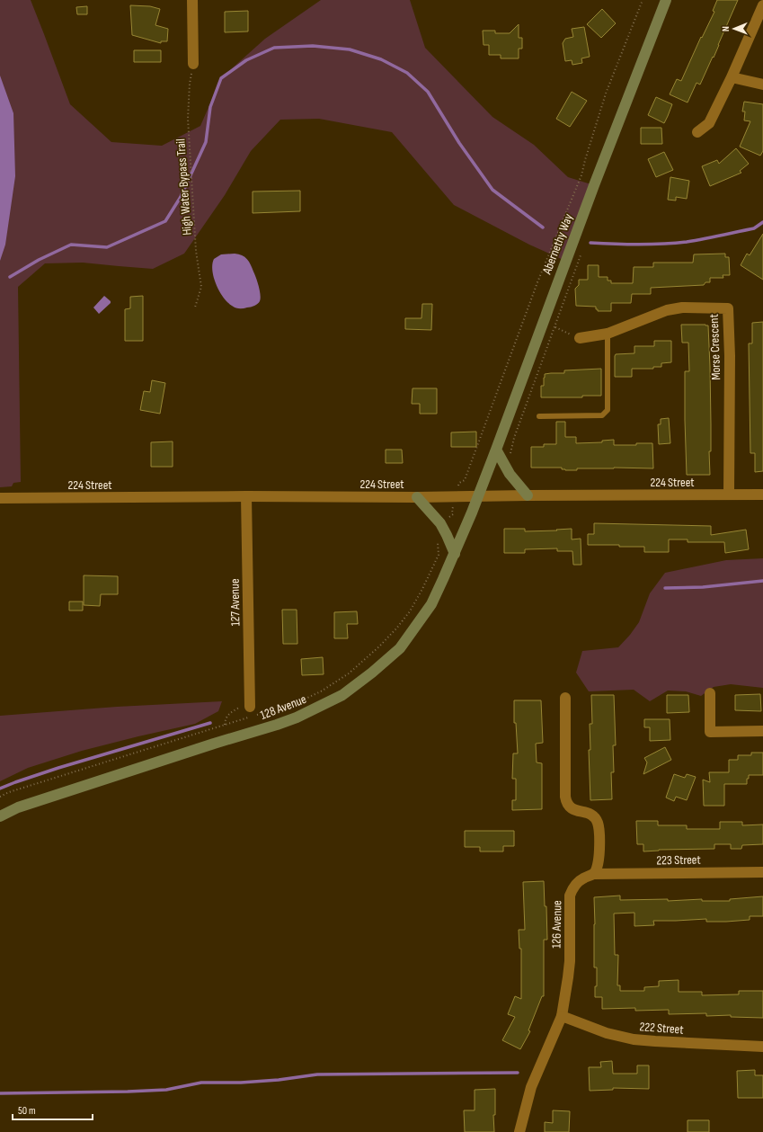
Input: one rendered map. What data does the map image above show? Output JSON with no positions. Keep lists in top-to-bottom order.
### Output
{
  "streets": {
    "main road": ["Abernethy Way", "128 Avenue"],
    "street": [
      "Morse Crescent",
      "224 Street",
      "127 Avenue",
      "223 Street",
      "126 Avenue",
      "222 Street"
    ],
    "path": ["High Water Bypass Trail"]
  },
  "crossings": [
    ["Abernethy Way", "224 Street"],
    ["Abernethy Way", "128 Avenue"],
    ["Morse Crescent", "224 Street"],
    ["224 Street", "127 Avenue"],
    ["224 Street", "128 Avenue"],
    ["223 Street", "126 Avenue"],
    ["126 Avenue", "222 Street"]
  ],
  "scale_bar": "50 m",
  "north": "left"
}
